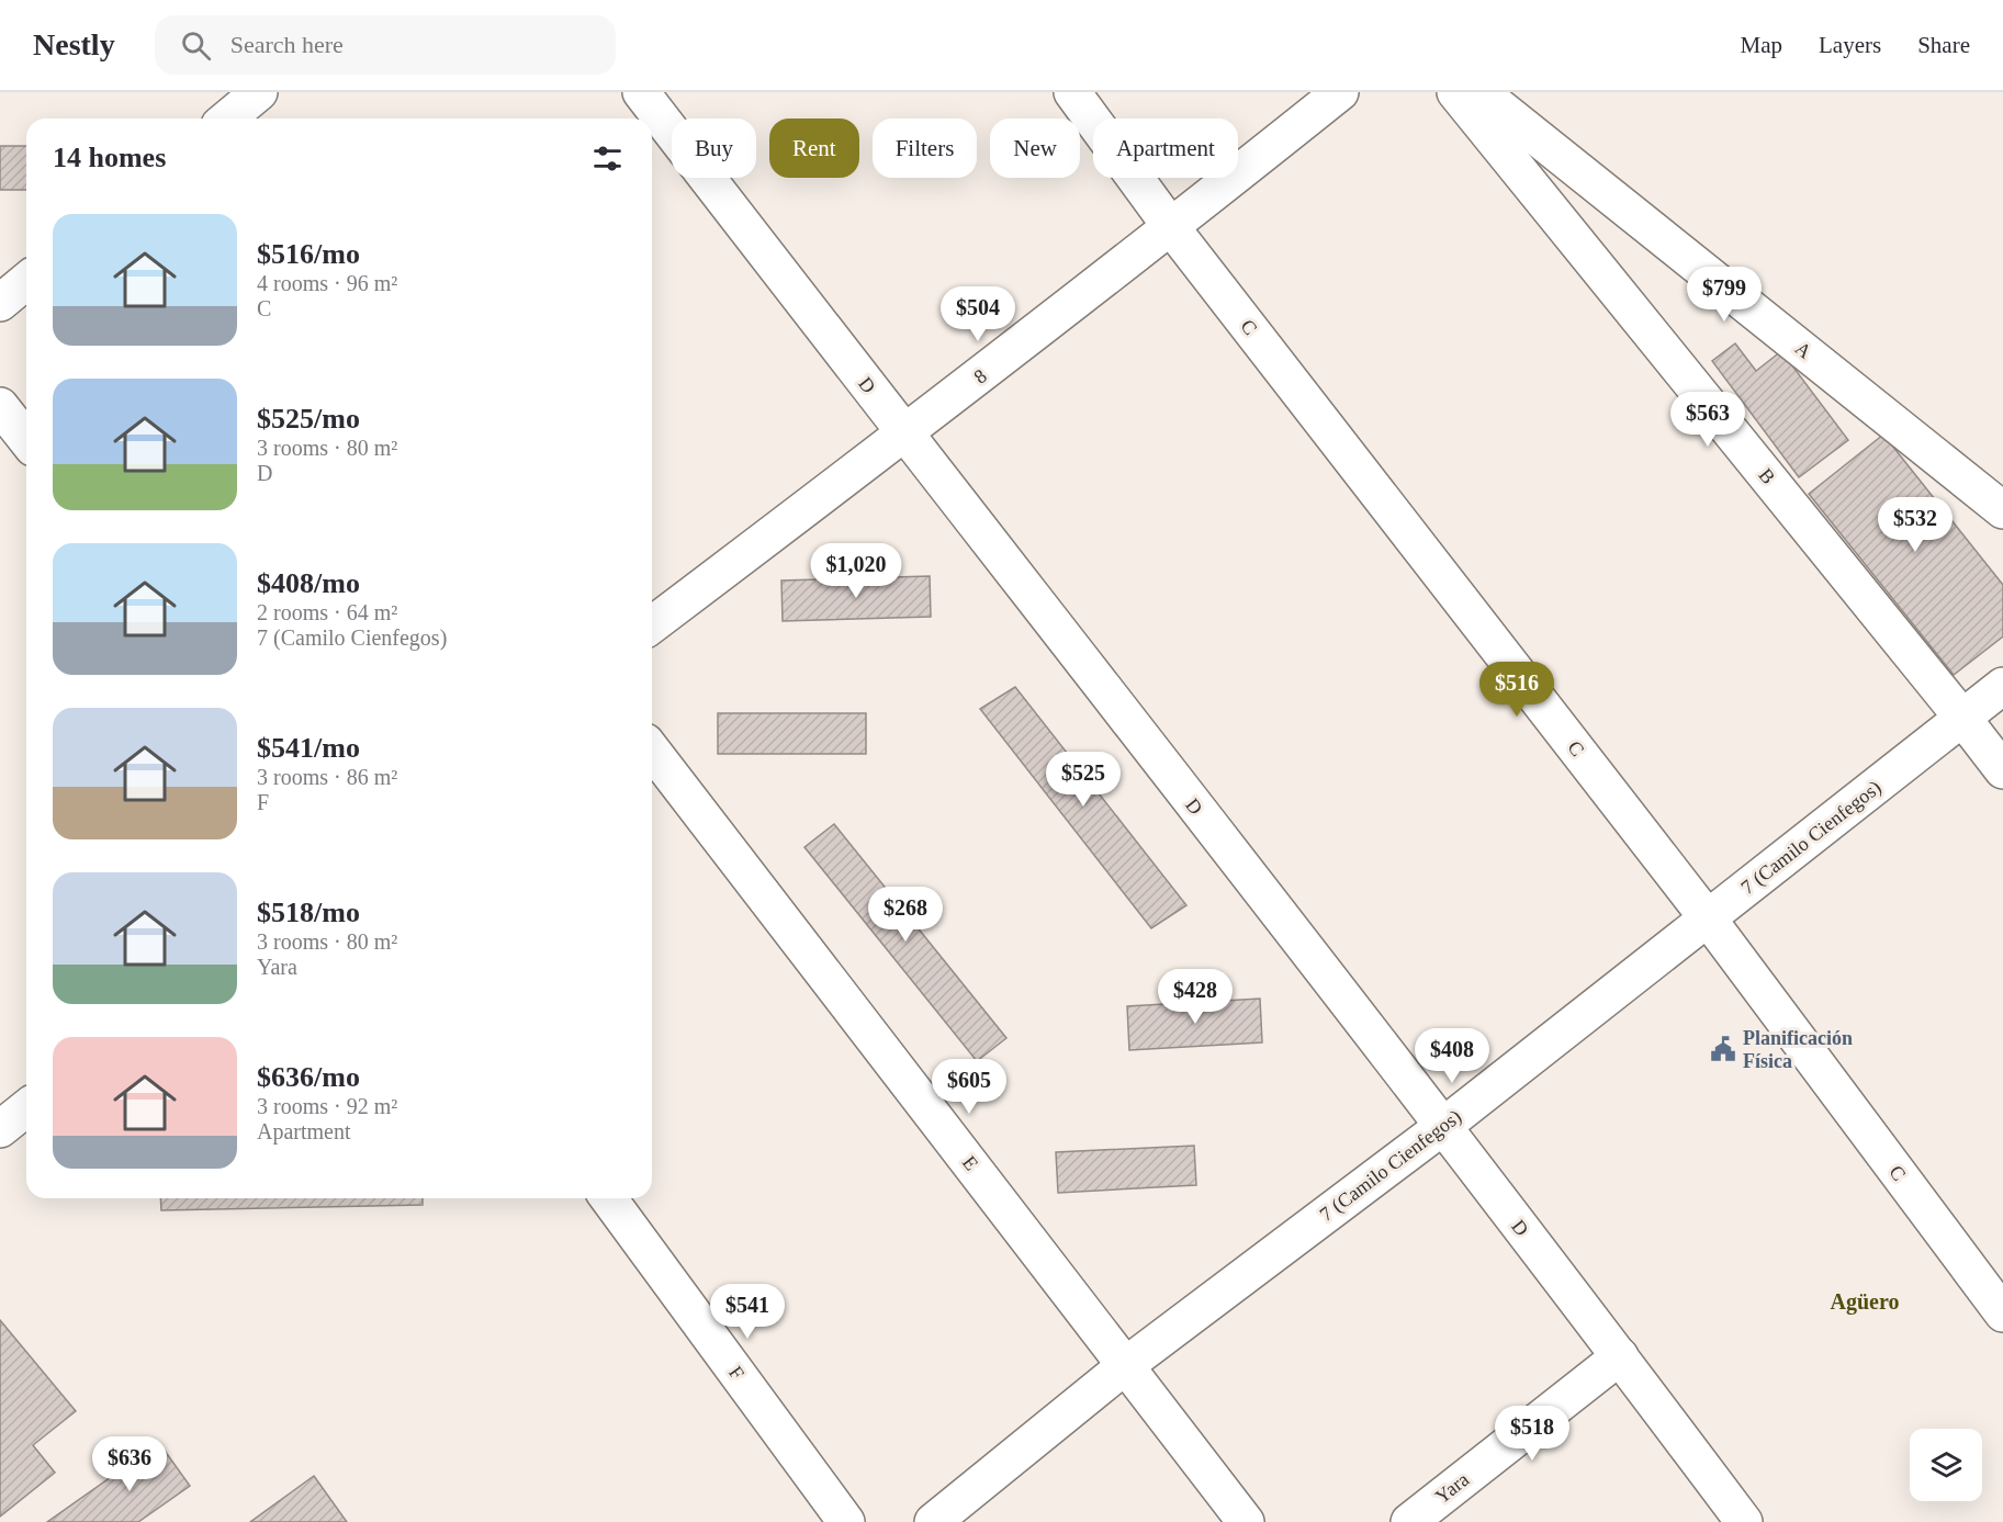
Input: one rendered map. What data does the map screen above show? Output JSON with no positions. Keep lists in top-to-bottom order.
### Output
{
  "streets": {
    "street": [
      "C",
      "A",
      "8",
      "D",
      "B",
      "7 (Camilo Cienfegos)",
      "E",
      "F",
      "Yara"
    ]
  },
  "crossings": [
    ["C", "8"],
    ["C", "7 (Camilo Cienfegos)"],
    ["8", "D"],
    ["D", "7 (Camilo Cienfegos)"],
    ["D", "Yara"],
    ["B", "7 (Camilo Cienfegos)"],
    ["7 (Camilo Cienfegos)", "E"]
  ],
  "districts": ["Agüero"],
  "places": {
    "public building": ["Planificación Física"]
  },
  "page": {
    "header": "Nestly",
    "search": "Search here",
    "nav": ["Map", "Layers", "Share"],
    "chip": [
      "Buy",
      "Rent",
      "Filters",
      "New",
      "Apartment"
    ],
    "heading": "14 homes",
    "list": [
      {
        "name": "$516/mo",
        "note": "4 rooms · 96 m² · C"
      },
      {
        "name": "$525/mo",
        "note": "3 rooms · 80 m² · D"
      },
      {
        "name": "$408/mo",
        "note": "2 rooms · 64 m² · 7 (Camilo Cienfegos)"
      },
      {
        "name": "$541/mo",
        "note": "3 rooms · 86 m² · F"
      },
      {
        "name": "$518/mo",
        "note": "3 rooms · 80 m² · Yara"
      },
      {
        "name": "$636/mo",
        "note": "3 rooms · 92 m² · Apartment"
      }
    ],
    "price": [
      "$799",
      "$504",
      "$563",
      "$532",
      "$1,020",
      "$516",
      "$525",
      "$268",
      "$428",
      "$408",
      "$605",
      "$541",
      "$518",
      "$636"
    ]
  }
}
